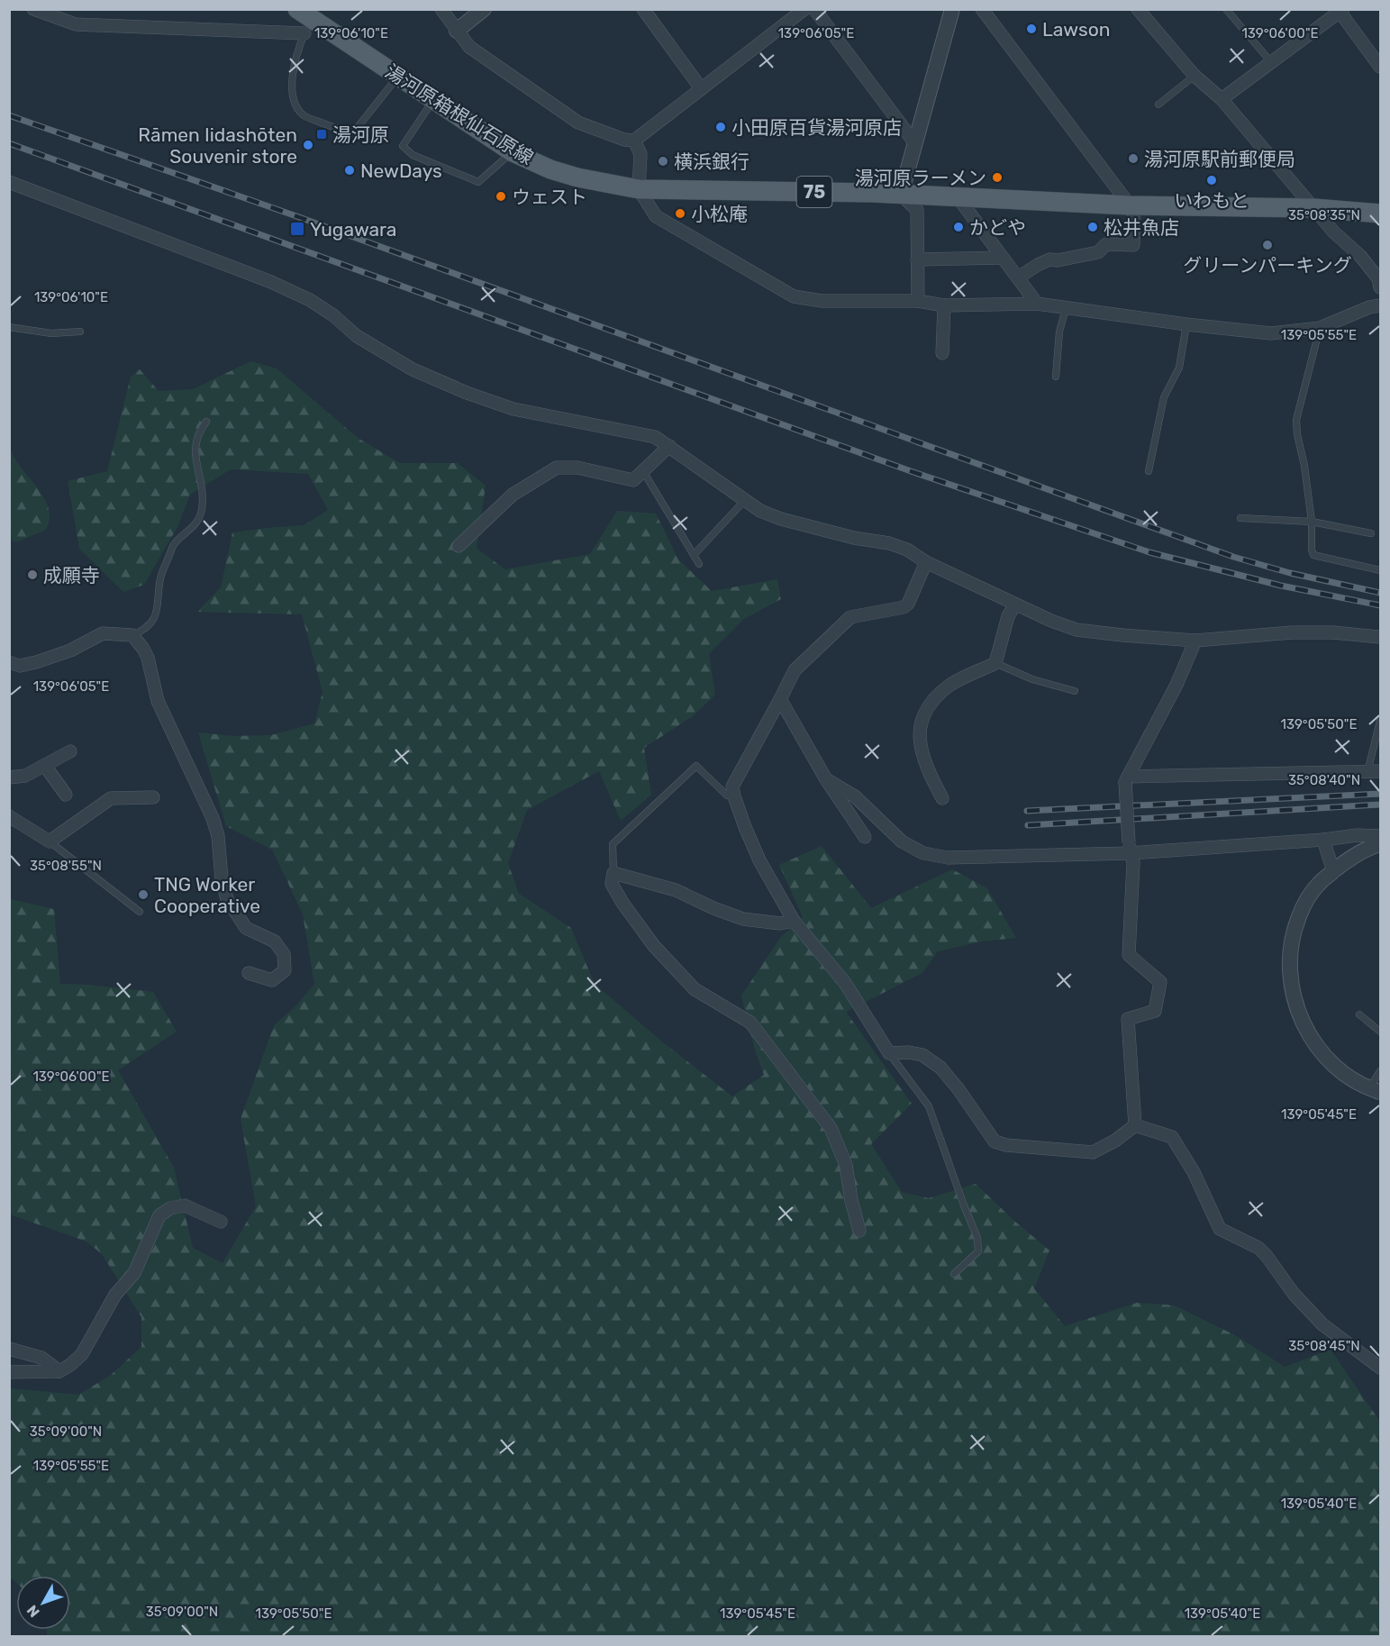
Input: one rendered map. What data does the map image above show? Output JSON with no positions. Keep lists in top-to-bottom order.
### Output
{
  "streets": {
    "main road": ["湯河原箱根仙石原線", "75"]
  },
  "places": {
    "other": [
      "Lawson",
      "小田原百貨湯河原店",
      "Rāmen Iidashōten Souvenir store",
      "湯河原駅前郵便局",
      "横浜銀行",
      "NewDays",
      "湯河原ラーメン",
      "いわもと",
      "ウェスト",
      "小松庵",
      "かどや",
      "松井魚店",
      "グリーンパーキング",
      "成願寺",
      "TNG Worker Cooperative"
    ],
    "transit": ["湯河原", "Yugawara"]
  },
  "north": "bottom left",
  "coordinates": [
    "139°06'10\"E",
    "139°06'05\"E",
    "139°06'00\"E",
    "35°08'35\"N",
    "139°05'55\"E",
    "139°05'50\"E",
    "35°08'40\"N",
    "35°08'55\"N",
    "139°05'45\"E",
    "35°08'45\"N",
    "35°09'00\"N",
    "139°05'40\"E"
  ]
}
